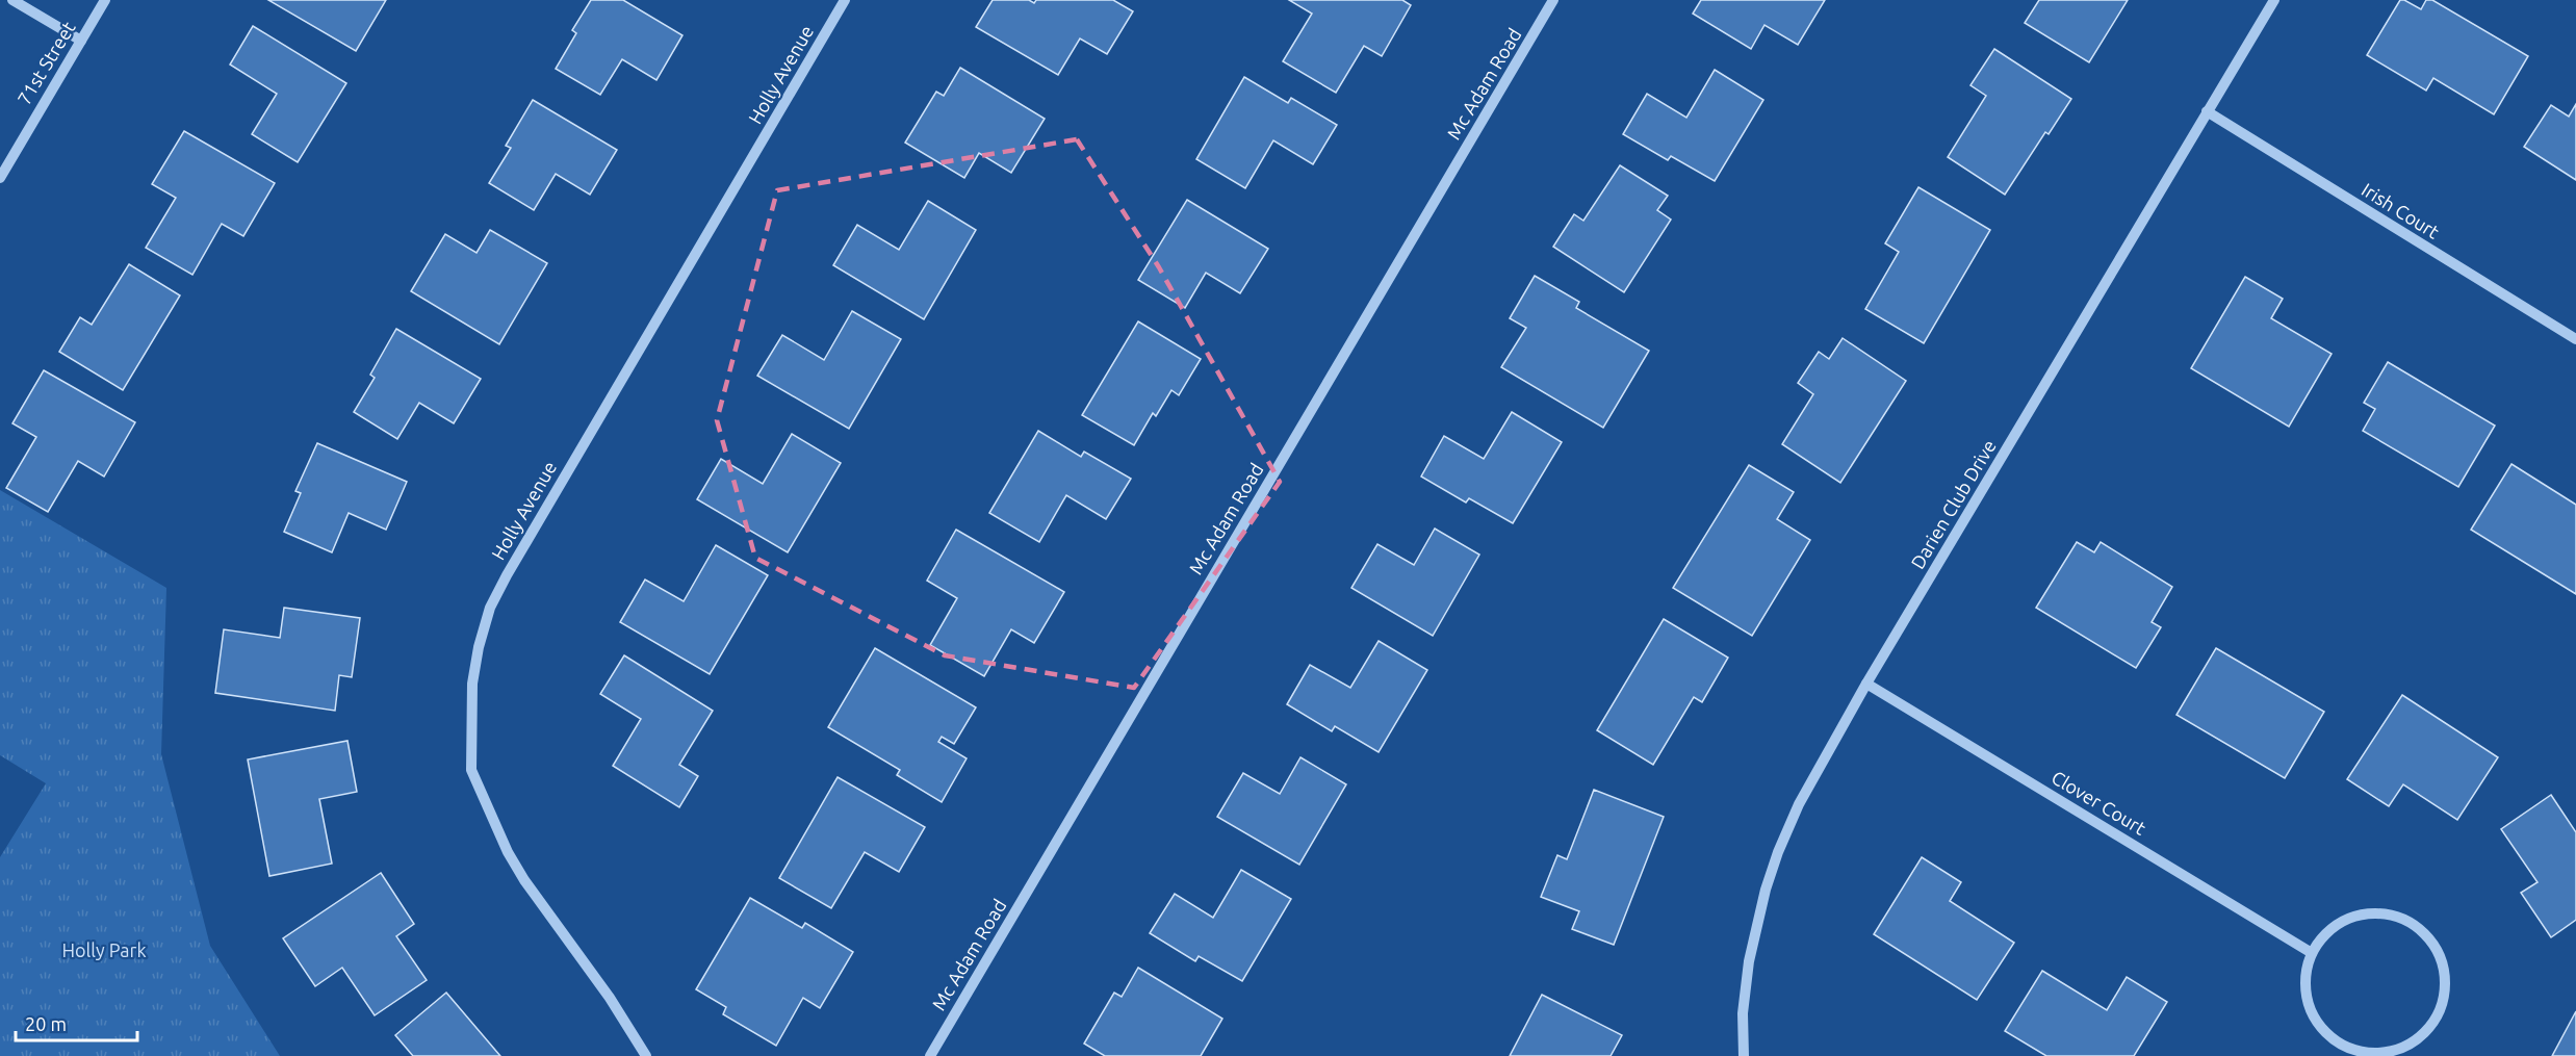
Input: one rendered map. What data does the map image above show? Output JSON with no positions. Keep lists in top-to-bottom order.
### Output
{
  "streets": {
    "street": [
      "71st Street",
      "Holly Avenue",
      "Mc Adam Road",
      "Irish Court",
      "Darien Club Drive",
      "Clover Court"
    ]
  },
  "crossings": [
    ["Irish Court", "Darien Club Drive"],
    ["Darien Club Drive", "Clover Court"]
  ],
  "parks": ["Holly Park"],
  "scale_bar": "20 m"
}
